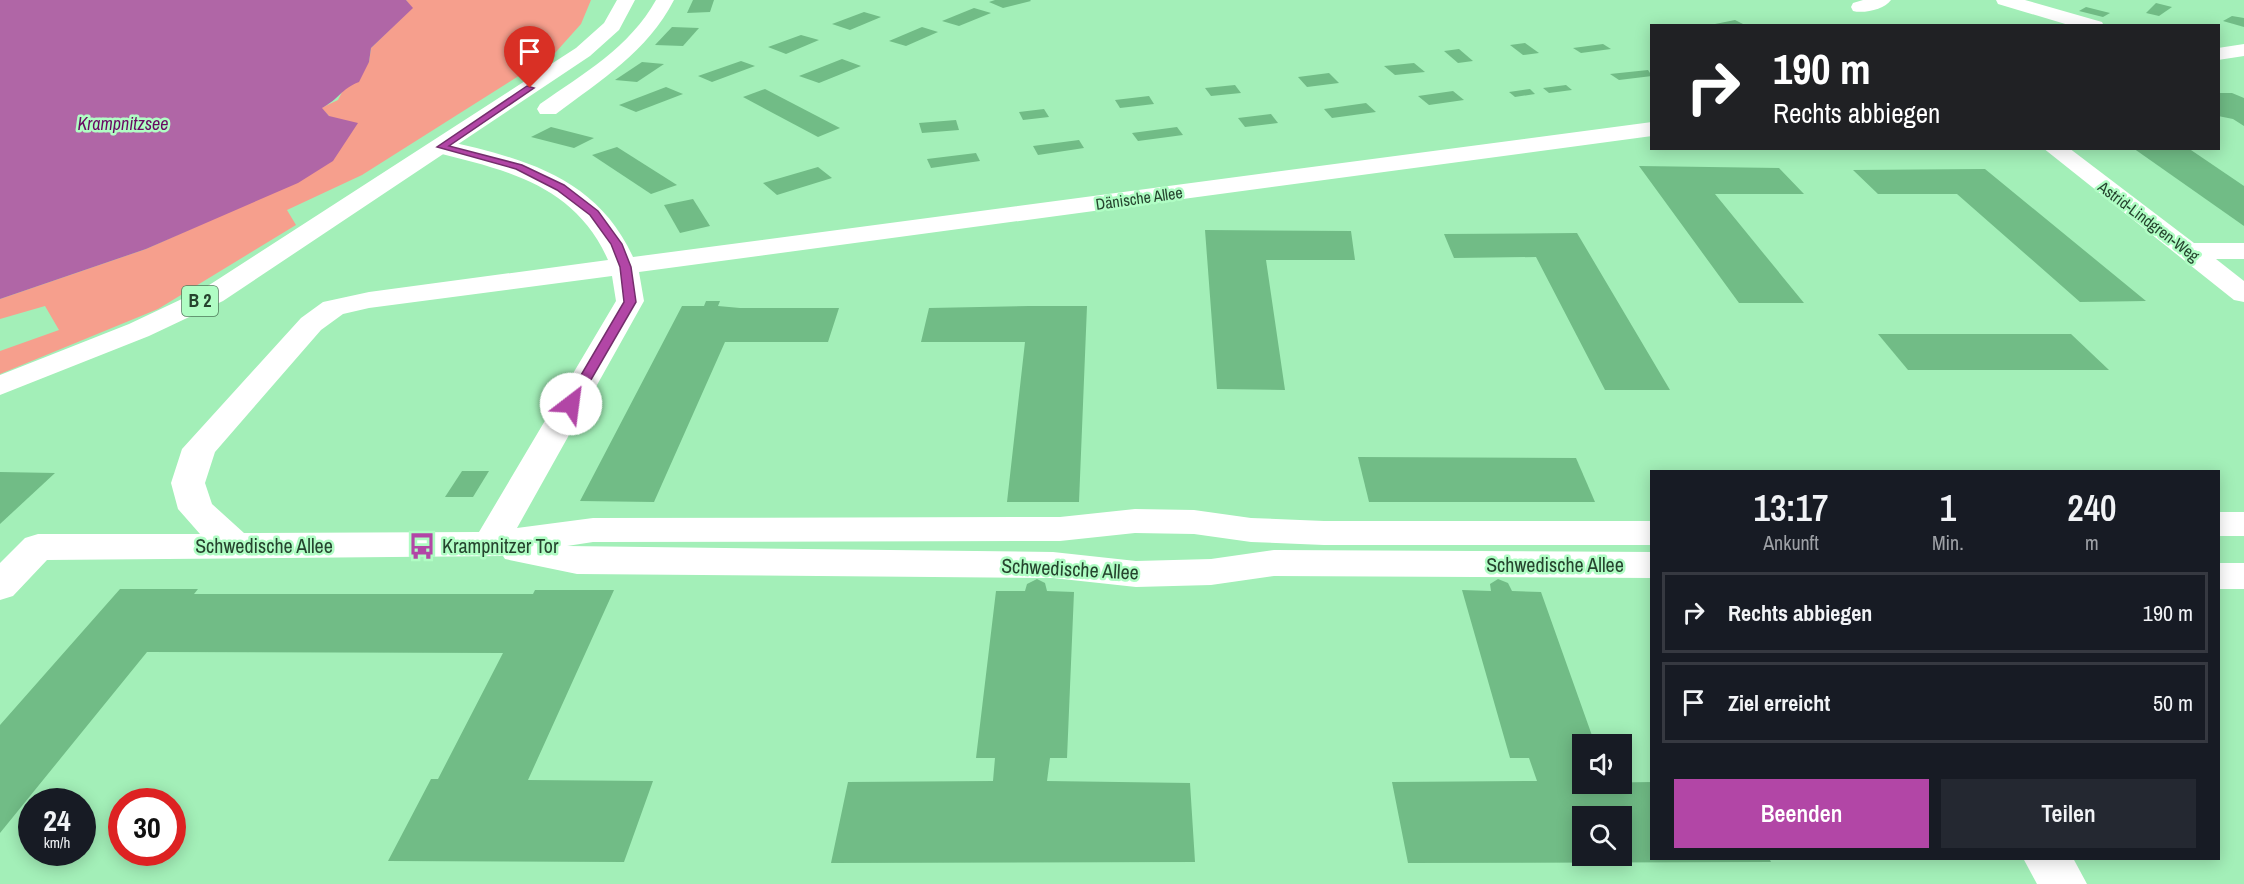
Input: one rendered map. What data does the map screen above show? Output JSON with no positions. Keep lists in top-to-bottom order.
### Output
{
  "streets": {
    "street": [
      "Dänische Allee",
      "Astrid-Lindgren-Weg",
      "B 2",
      "Schwedische Allee"
    ]
  },
  "crossings": [
    ["Dänische Allee", "Schwedische Allee"]
  ],
  "water": ["Krampnitzsee"],
  "places": {
    "bus stop": ["Krampnitzer Tor"]
  },
  "page": {
    "turn": ["190 m", "Rechts abbiegen"],
    "eta": [
      "13:17",
      "Ankunft",
      "1",
      "Min.",
      "240",
      "m"
    ],
    "list": [
      {
        "name": "Rechts abbiegen",
        "value": "190 m"
      },
      {
        "name": "Ziel erreicht",
        "value": "50 m"
      }
    ],
    "buttons": ["Beenden", "Teilen"],
    "speed": "24 km/h",
    "limit": "30"
  }
}
